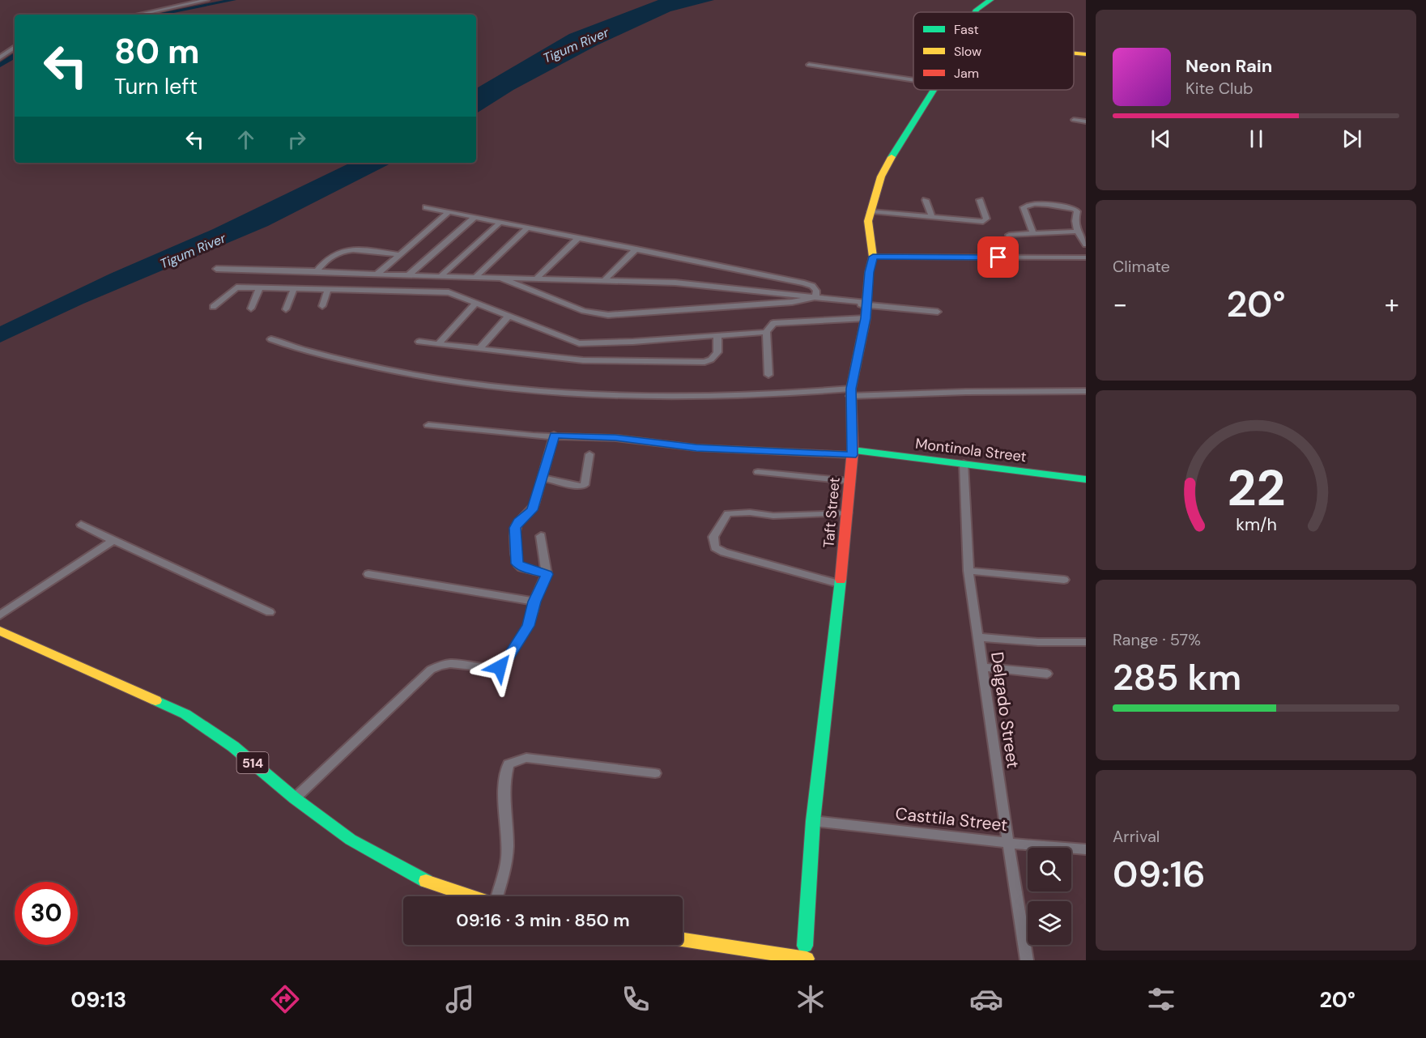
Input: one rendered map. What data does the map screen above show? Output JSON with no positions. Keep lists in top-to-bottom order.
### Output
{
  "streets": {
    "main road": ["Montinola Street", "Taft Street", "514"],
    "street": ["Delgado Street", "Casttila Street"]
  },
  "crossings": [
    ["Montinola Street", "Taft Street"],
    ["Montinola Street", "Delgado Street"],
    ["Taft Street", "Casttila Street"],
    ["Delgado Street", "Casttila Street"]
  ],
  "water": ["Tigum River"],
  "legend": ["Fast", "Slow", "Jam"],
  "page": {
    "turn": ["80 m", "Turn left"],
    "song": ["Neon Rain", "Kite Club"],
    "tile": [
      "Climate",
      ["Range · 57%", "285 km"],
      ["Arrival", "09:16"]
    ],
    "heat": ["−", "20°", "+"],
    "limit": "30",
    "trip": "09:16 · 3 min · 850 m",
    "tabs": ["09:13", "20°"],
    "gauge": ["22", "km/h"]
  }
}
